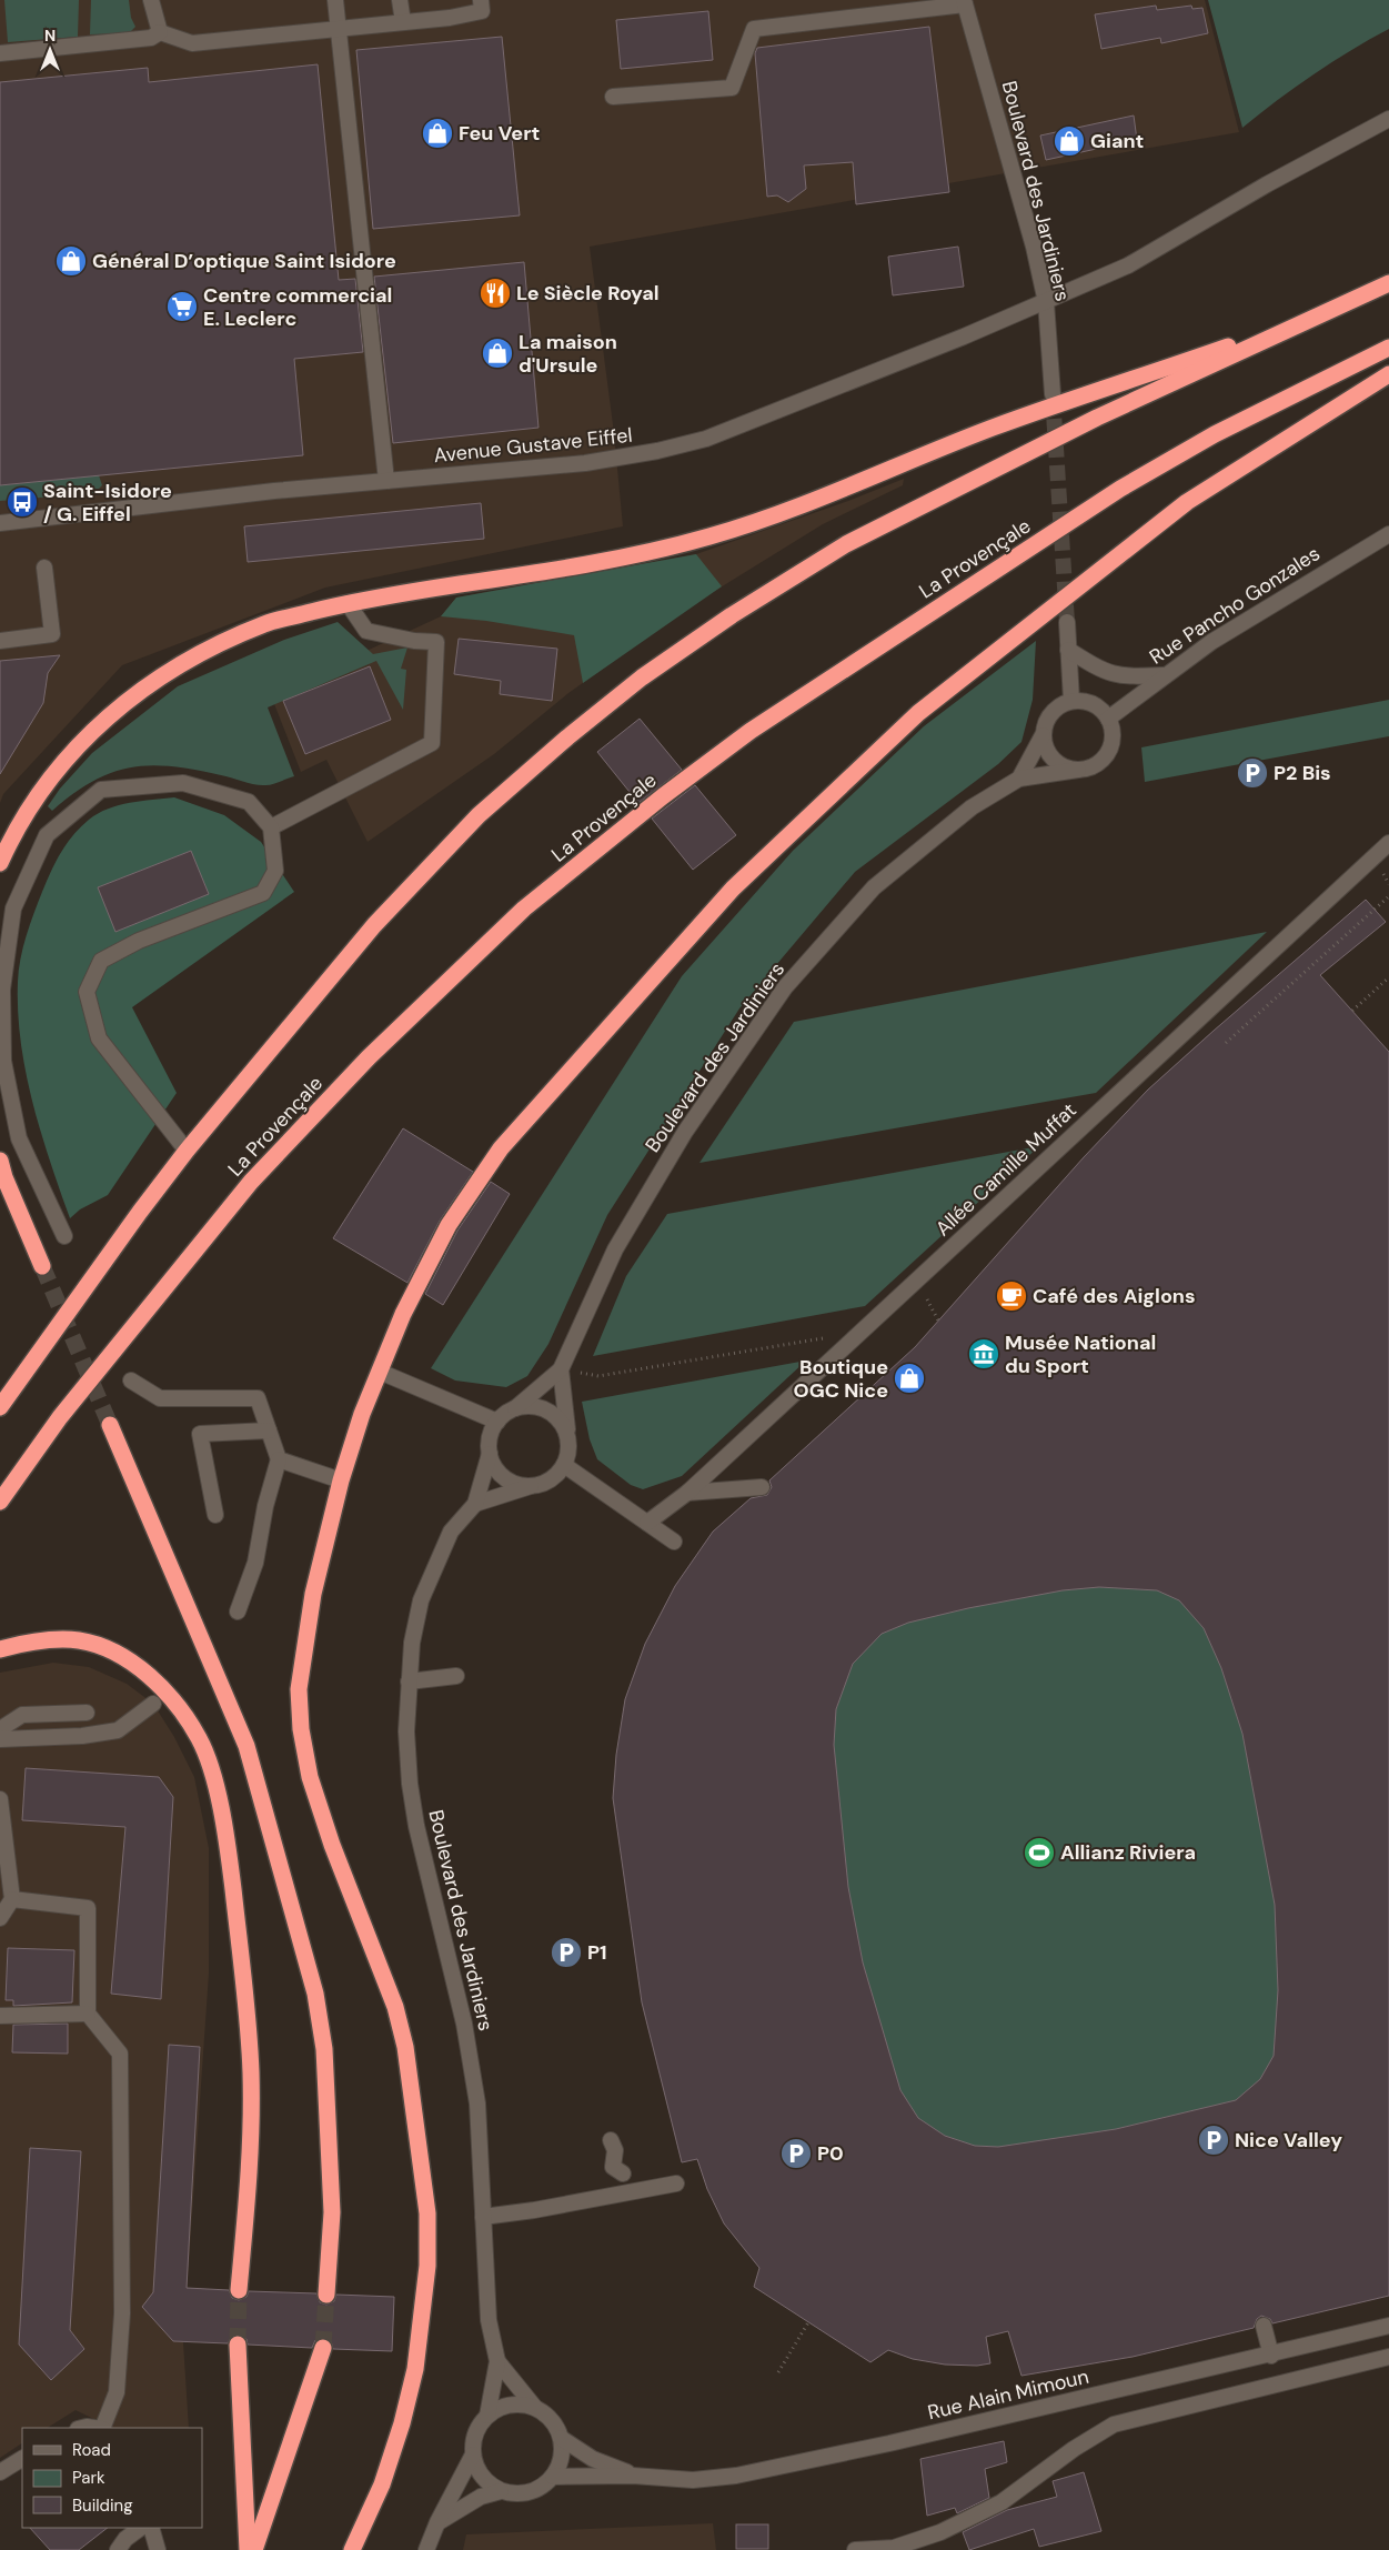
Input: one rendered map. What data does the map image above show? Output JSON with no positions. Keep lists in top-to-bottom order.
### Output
{
  "streets": {
    "highway": ["La Provençale"],
    "street": [
      "Boulevard des Jardiniers",
      "Avenue Gustave Eiffel",
      "Rue Pancho Gonzales",
      "Allée Camille Muffat",
      "Rue Alain Mimoun"
    ]
  },
  "crossings": [
    ["Boulevard des Jardiniers", "Avenue Gustave Eiffel"],
    ["Boulevard des Jardiniers", "Rue Pancho Gonzales"],
    ["Boulevard des Jardiniers", "Rue Alain Mimoun"]
  ],
  "places": {
    "shop": [
      "Feu Vert",
      "Giant",
      "Général D’optique Saint Isidore",
      "La maison d'Ursule",
      "Boutique OGC Nice"
    ],
    "restaurant": ["Le Siècle Royal"],
    "supermarket": ["Centre commercial E. Leclerc"],
    "bus stop": ["Saint-Isidore / G. Eiffel"],
    "parking": [
      "P2 Bis",
      "P1",
      "Nice Valley",
      "P0"
    ],
    "cafe": ["Café des Aiglons"],
    "museum": ["Musée National du Sport"],
    "sports": ["Allianz Riviera"]
  },
  "legend": ["Road", "Park", "Building"],
  "north": "top"
}
